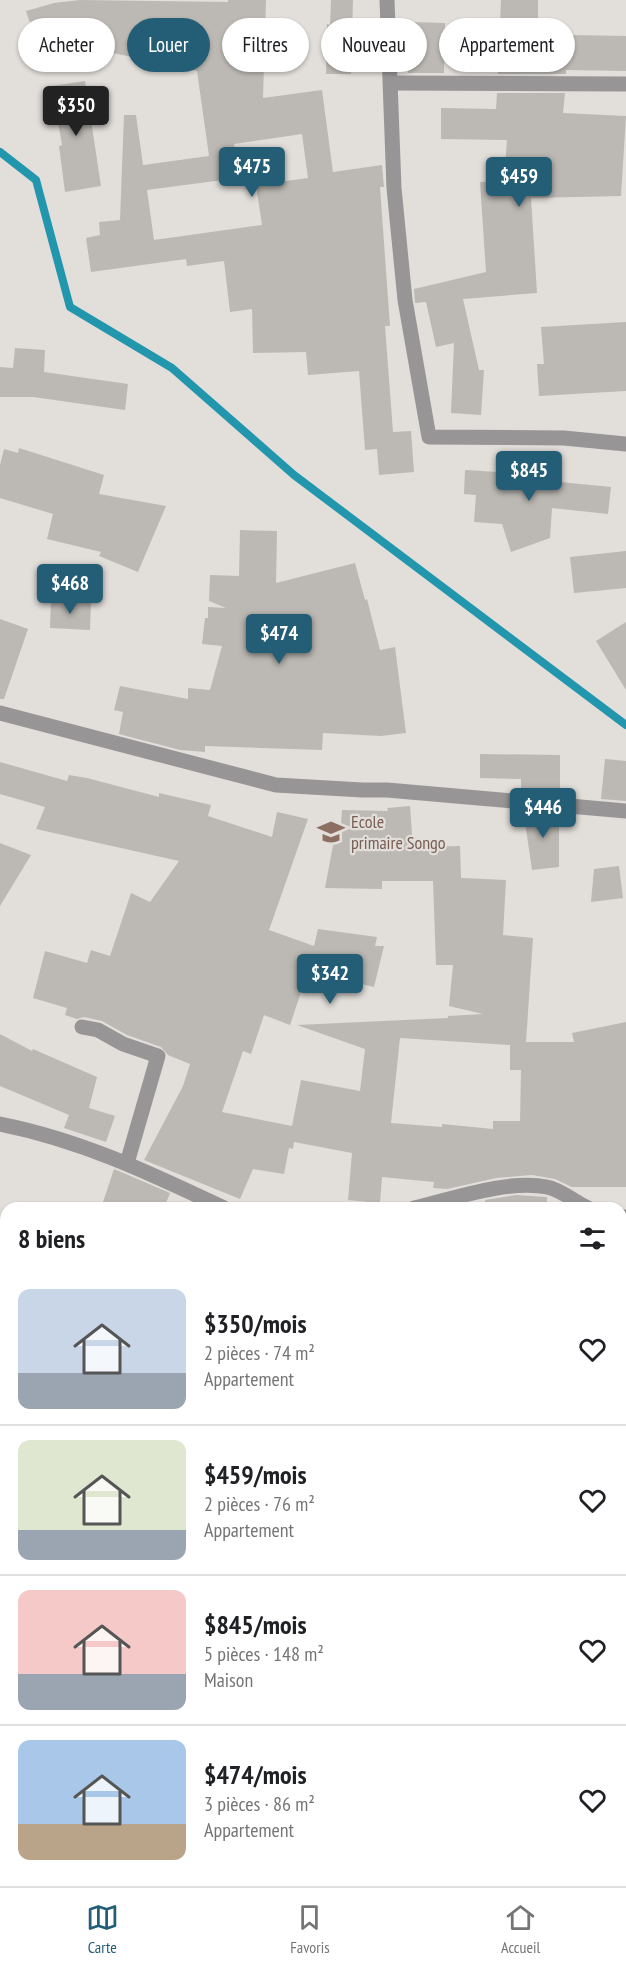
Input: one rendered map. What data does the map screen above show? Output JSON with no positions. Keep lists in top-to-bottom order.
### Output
{
  "places": {
    "school or university": ["Ecole primaire Songo"]
  },
  "page": {
    "chip": [
      "Acheter",
      "Louer",
      "Filtres",
      "Nouveau",
      "Appartement"
    ],
    "price": [
      "$350",
      "$475",
      "$459",
      "$845",
      "$468",
      "$474",
      "$446",
      "$342"
    ],
    "heading": "8 biens",
    "list": [
      {
        "name": "$350/mois",
        "note": "2 pièces · 74 m² · Appartement"
      },
      {
        "name": "$459/mois",
        "note": "2 pièces · 76 m² · Appartement"
      },
      {
        "name": "$845/mois",
        "note": "5 pièces · 148 m² · Maison"
      },
      {
        "name": "$474/mois",
        "note": "3 pièces · 86 m² · Appartement"
      }
    ],
    "tabs": ["Carte", "Favoris", "Accueil"]
  }
}
